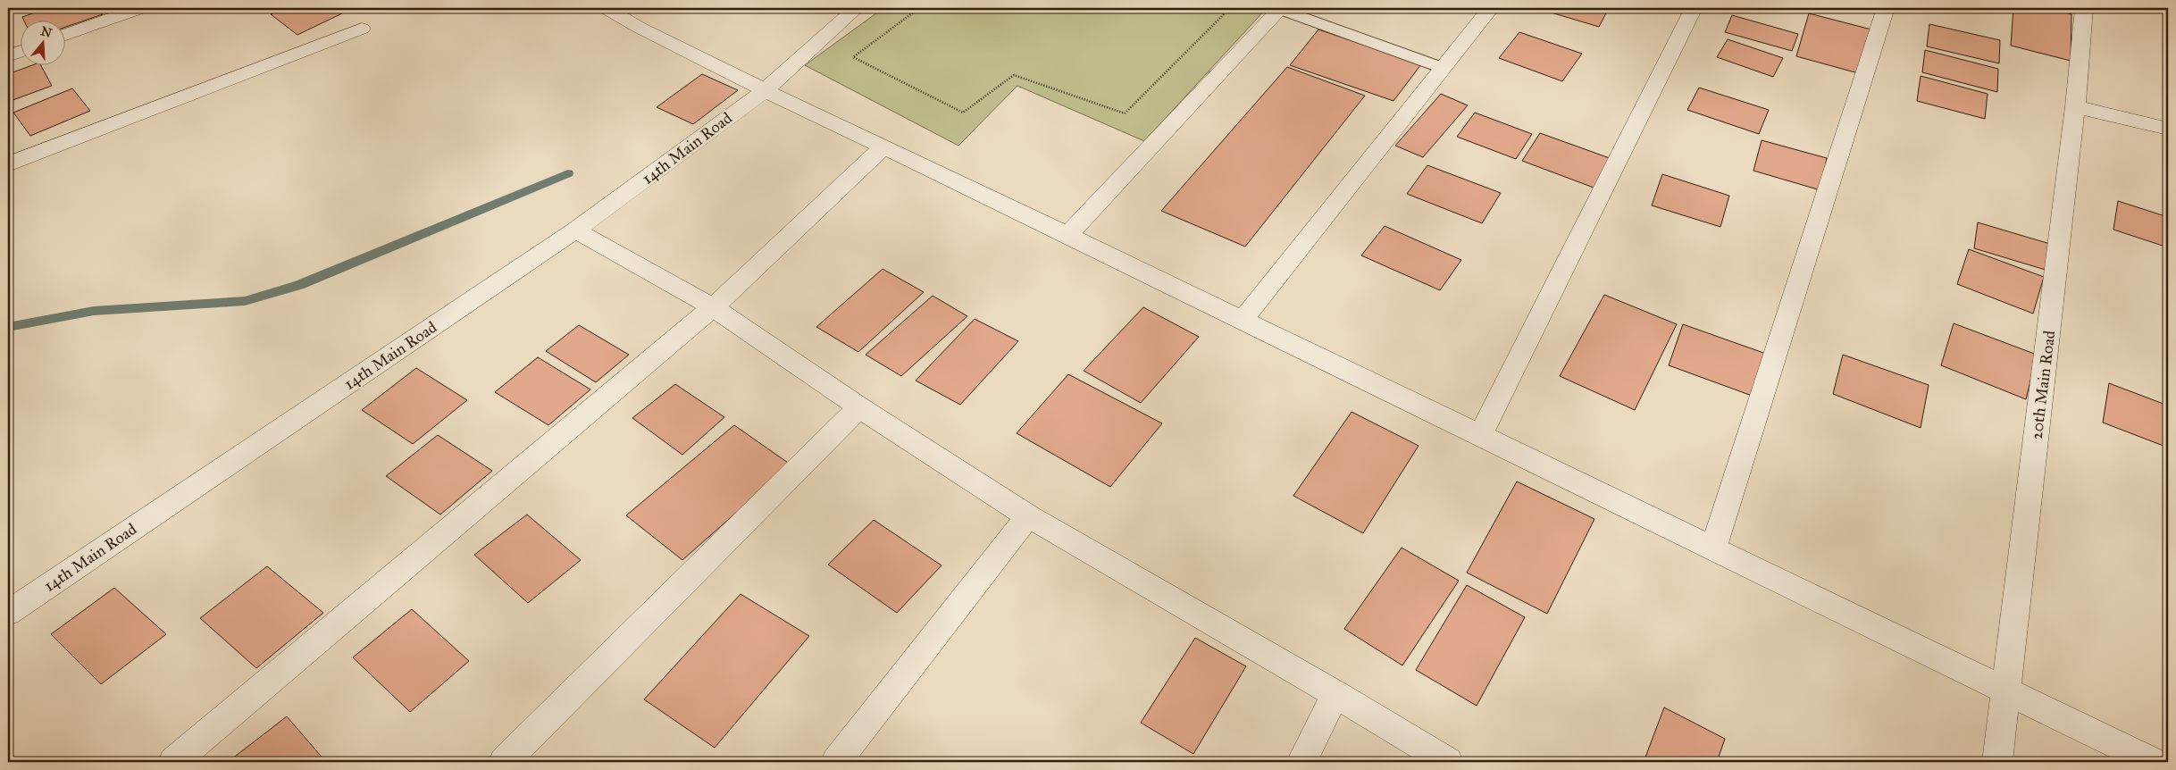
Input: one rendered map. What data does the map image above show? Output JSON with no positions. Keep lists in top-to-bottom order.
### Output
{
  "streets": {
    "street": ["14th Main Road", "20th Main Road"]
  },
  "north": "top"
}
